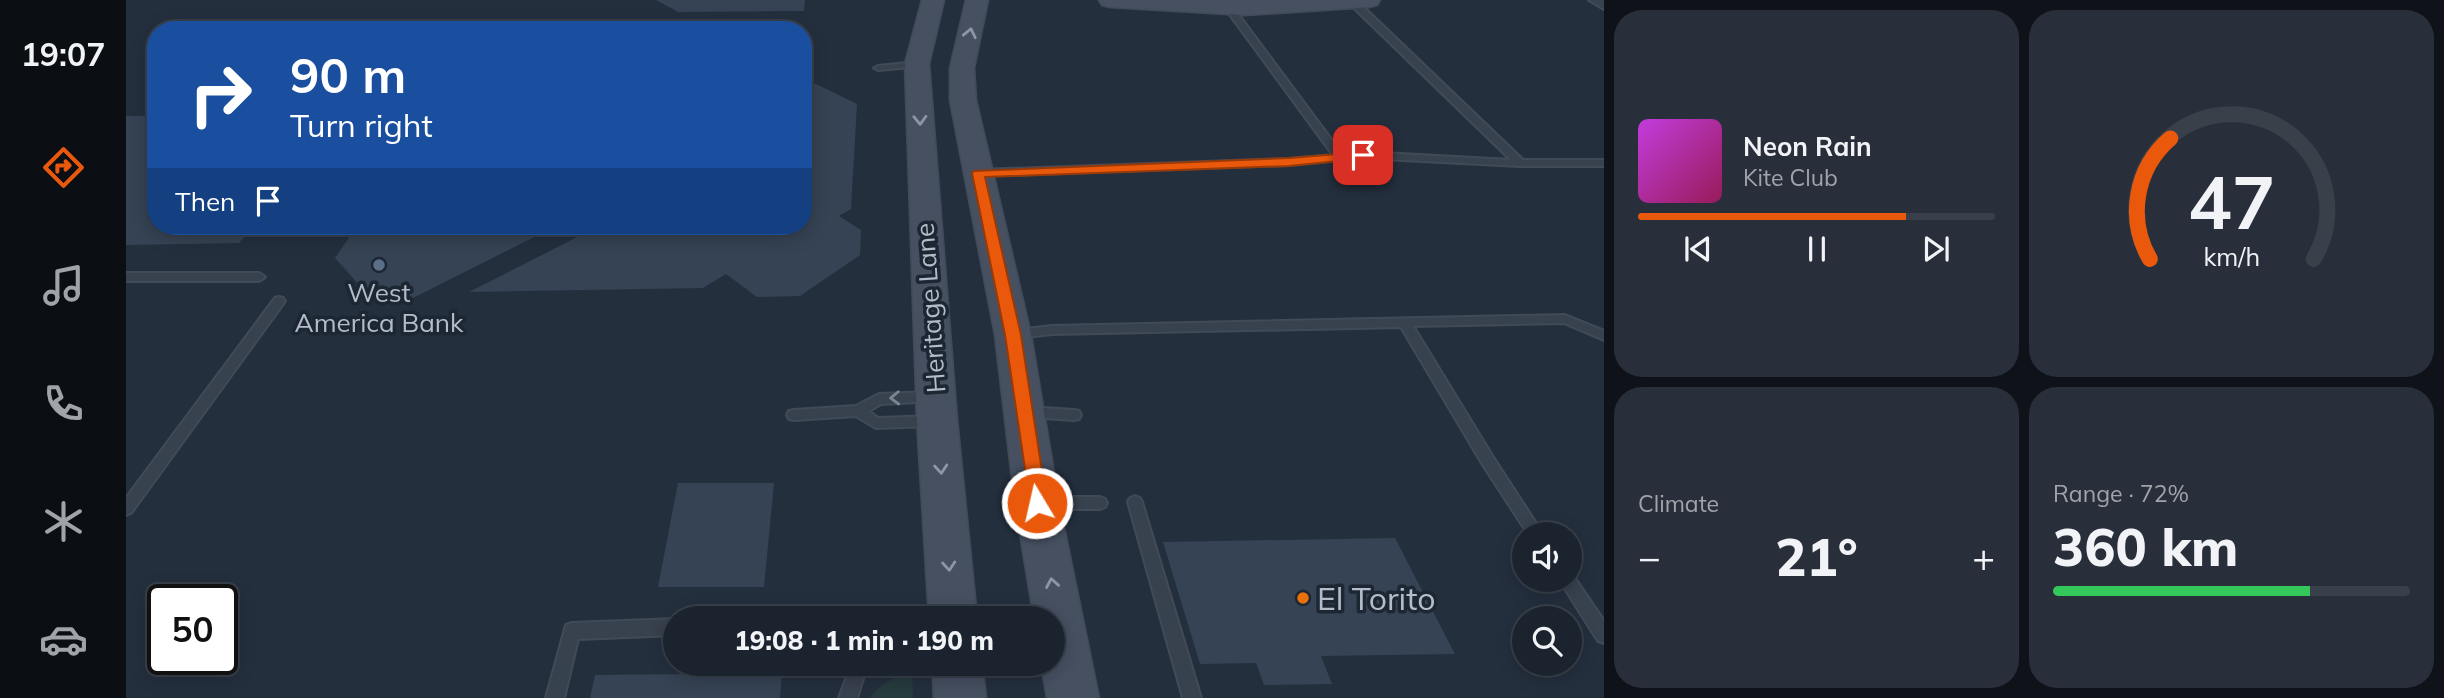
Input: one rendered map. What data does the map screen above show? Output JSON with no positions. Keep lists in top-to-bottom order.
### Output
{
  "streets": {
    "main road": ["Heritage Lane"]
  },
  "places": ["West America Bank", "El Torito"],
  "page": {
    "tabs": "19:07",
    "turn": ["90 m", "Turn right"],
    "song": ["Neon Rain", "Kite Club"],
    "then": "Then",
    "tile": [
      "Climate",
      ["Range · 72%", "360 km"]
    ],
    "heat": ["−", "21°", "+"],
    "limit": "50",
    "trip": "19:08 · 1 min · 190 m",
    "gauge": ["47", "km/h"]
  }
}
